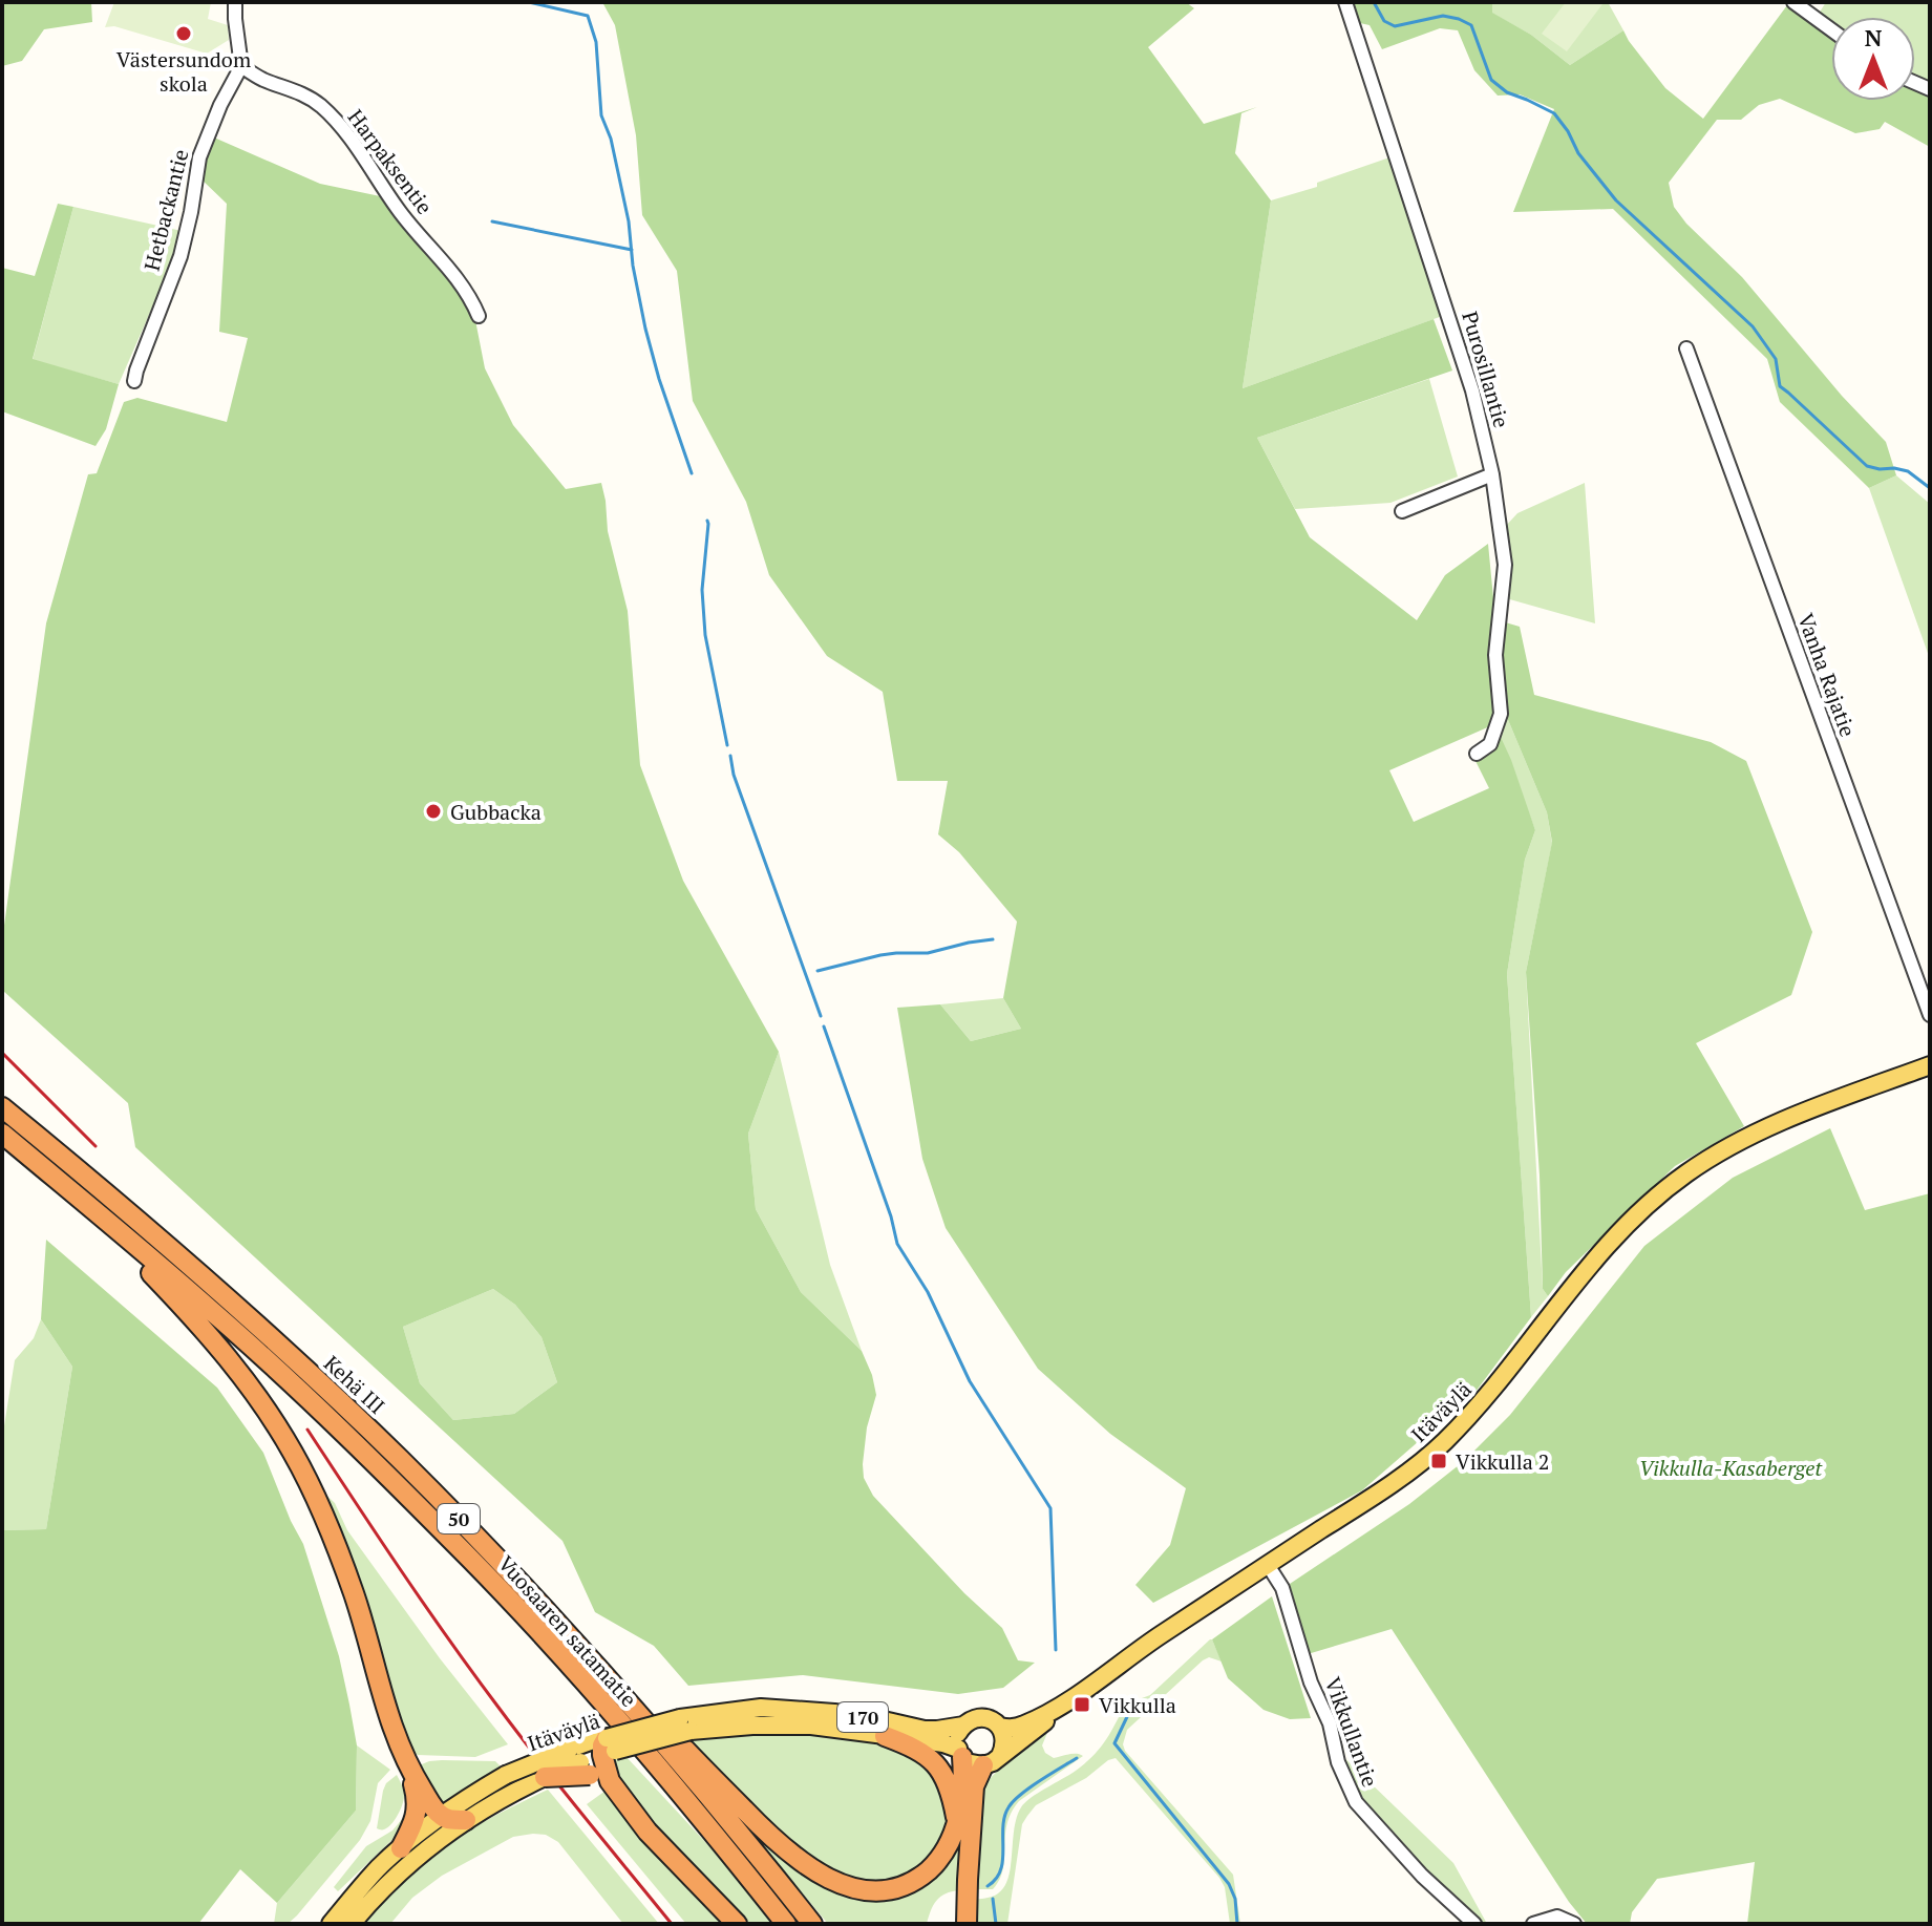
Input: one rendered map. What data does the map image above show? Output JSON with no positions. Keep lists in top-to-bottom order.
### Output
{
  "streets": {
    "highway": ["Kehä III", "50", "Vuosaaren satamatie"],
    "main road": ["Itäväylä", "170"],
    "street": [
      "Harpaksentie",
      "Hetbackantie",
      "Purosillantie",
      "Vanha Rajatie",
      "Vikkullantie"
    ]
  },
  "crossings": [
    ["Harpaksentie", "Hetbackantie"],
    ["Kehä III", "Vuosaaren satamatie"],
    ["Itäväylä", "Vikkullantie"]
  ],
  "parks": ["Vikkulla-Kasaberget"],
  "places": {
    "other": ["Västersundom skola", "Gubbacka"],
    "transit": ["Vikkulla 2", "Vikkulla"]
  },
  "north": "top"
}
